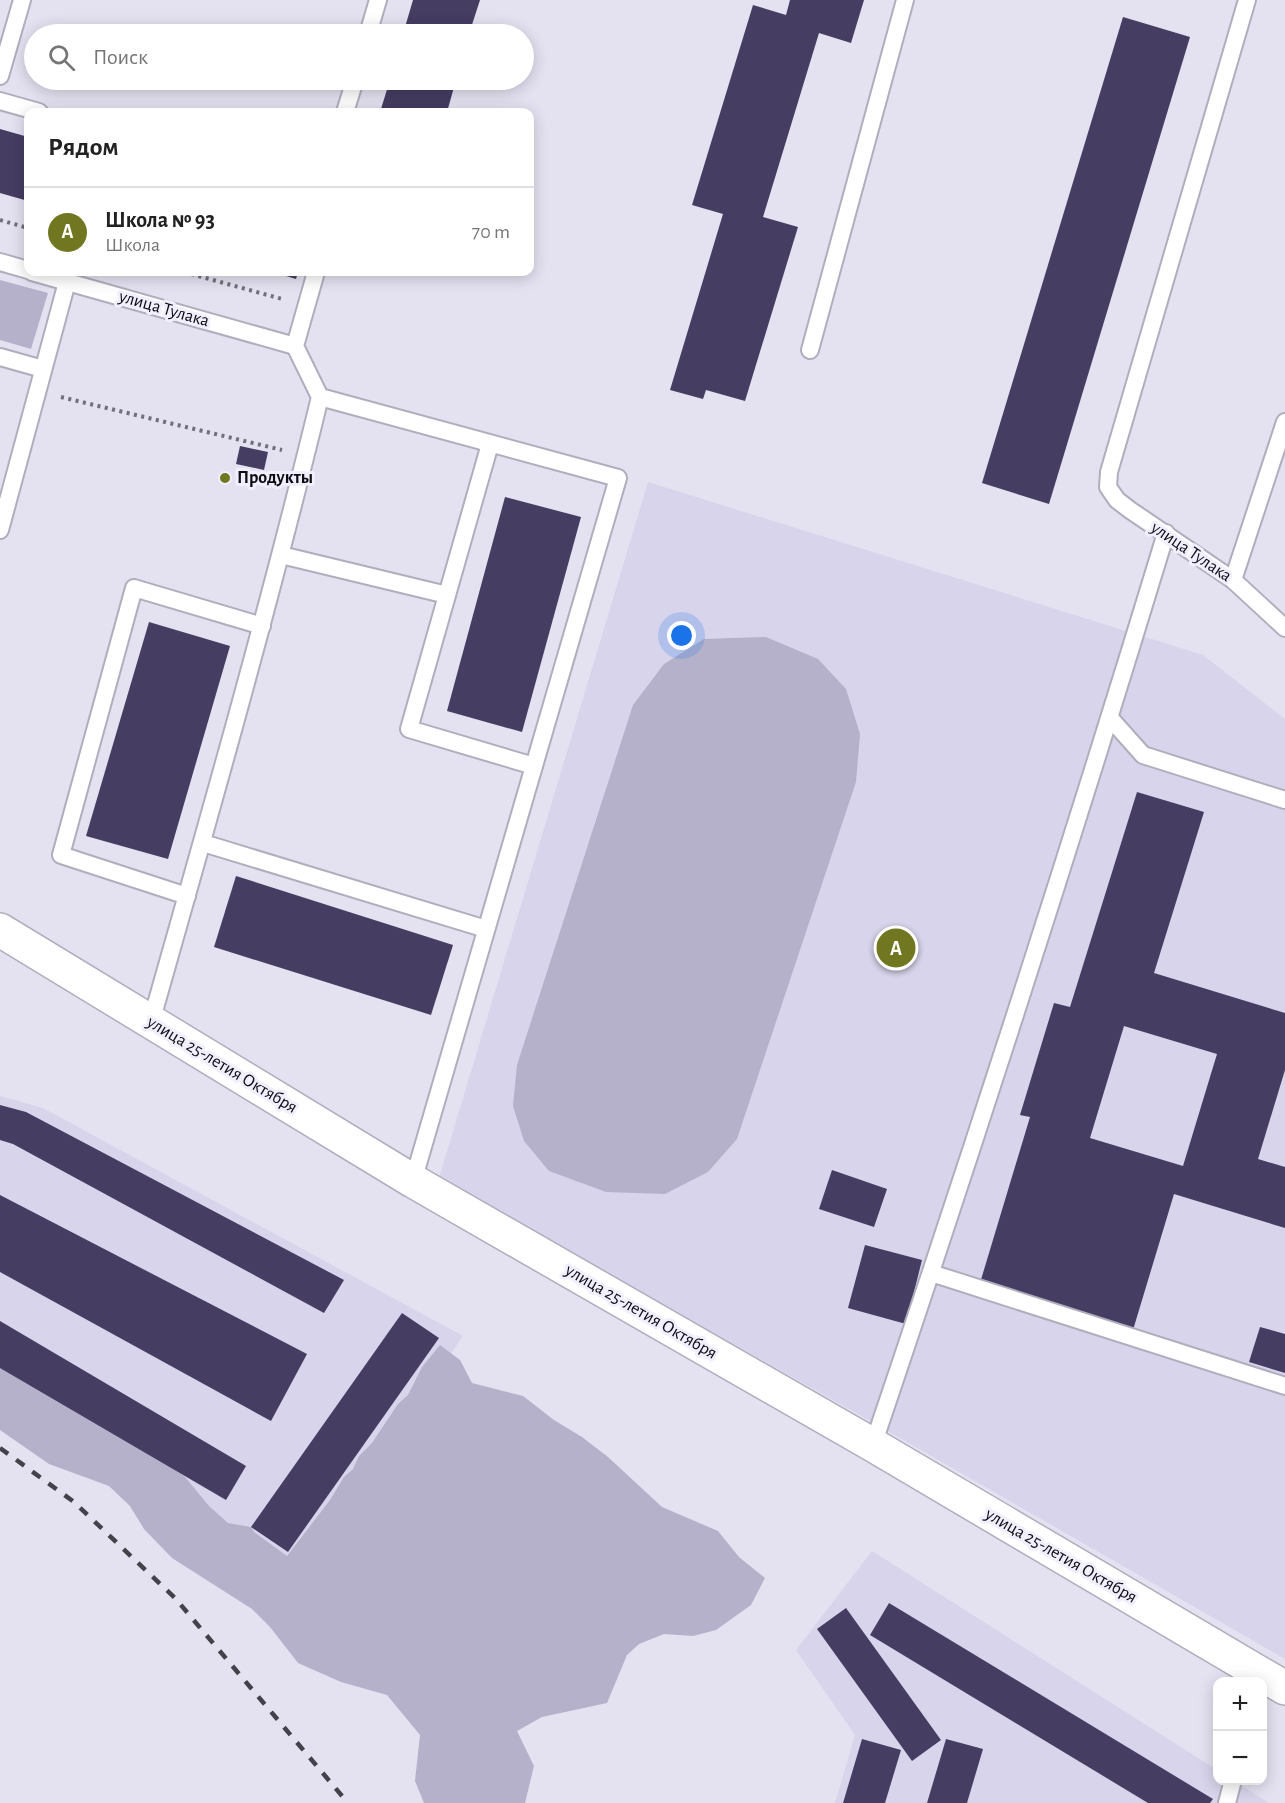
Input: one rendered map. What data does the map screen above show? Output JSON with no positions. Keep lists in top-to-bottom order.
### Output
{
  "streets": {
    "street": ["улица 25-летия Октября"],
    "lane": ["улица Тулака"]
  },
  "places": ["Продукты"],
  "page": {
    "search": "Поиск",
    "heading": "Рядом",
    "list": [
      {
        "mark": "A",
        "name": "Школа № 93",
        "note": "Школа",
        "value": "70 m"
      }
    ],
    "pins": "A",
    "map_buttons": ["+", "−"]
  }
}
